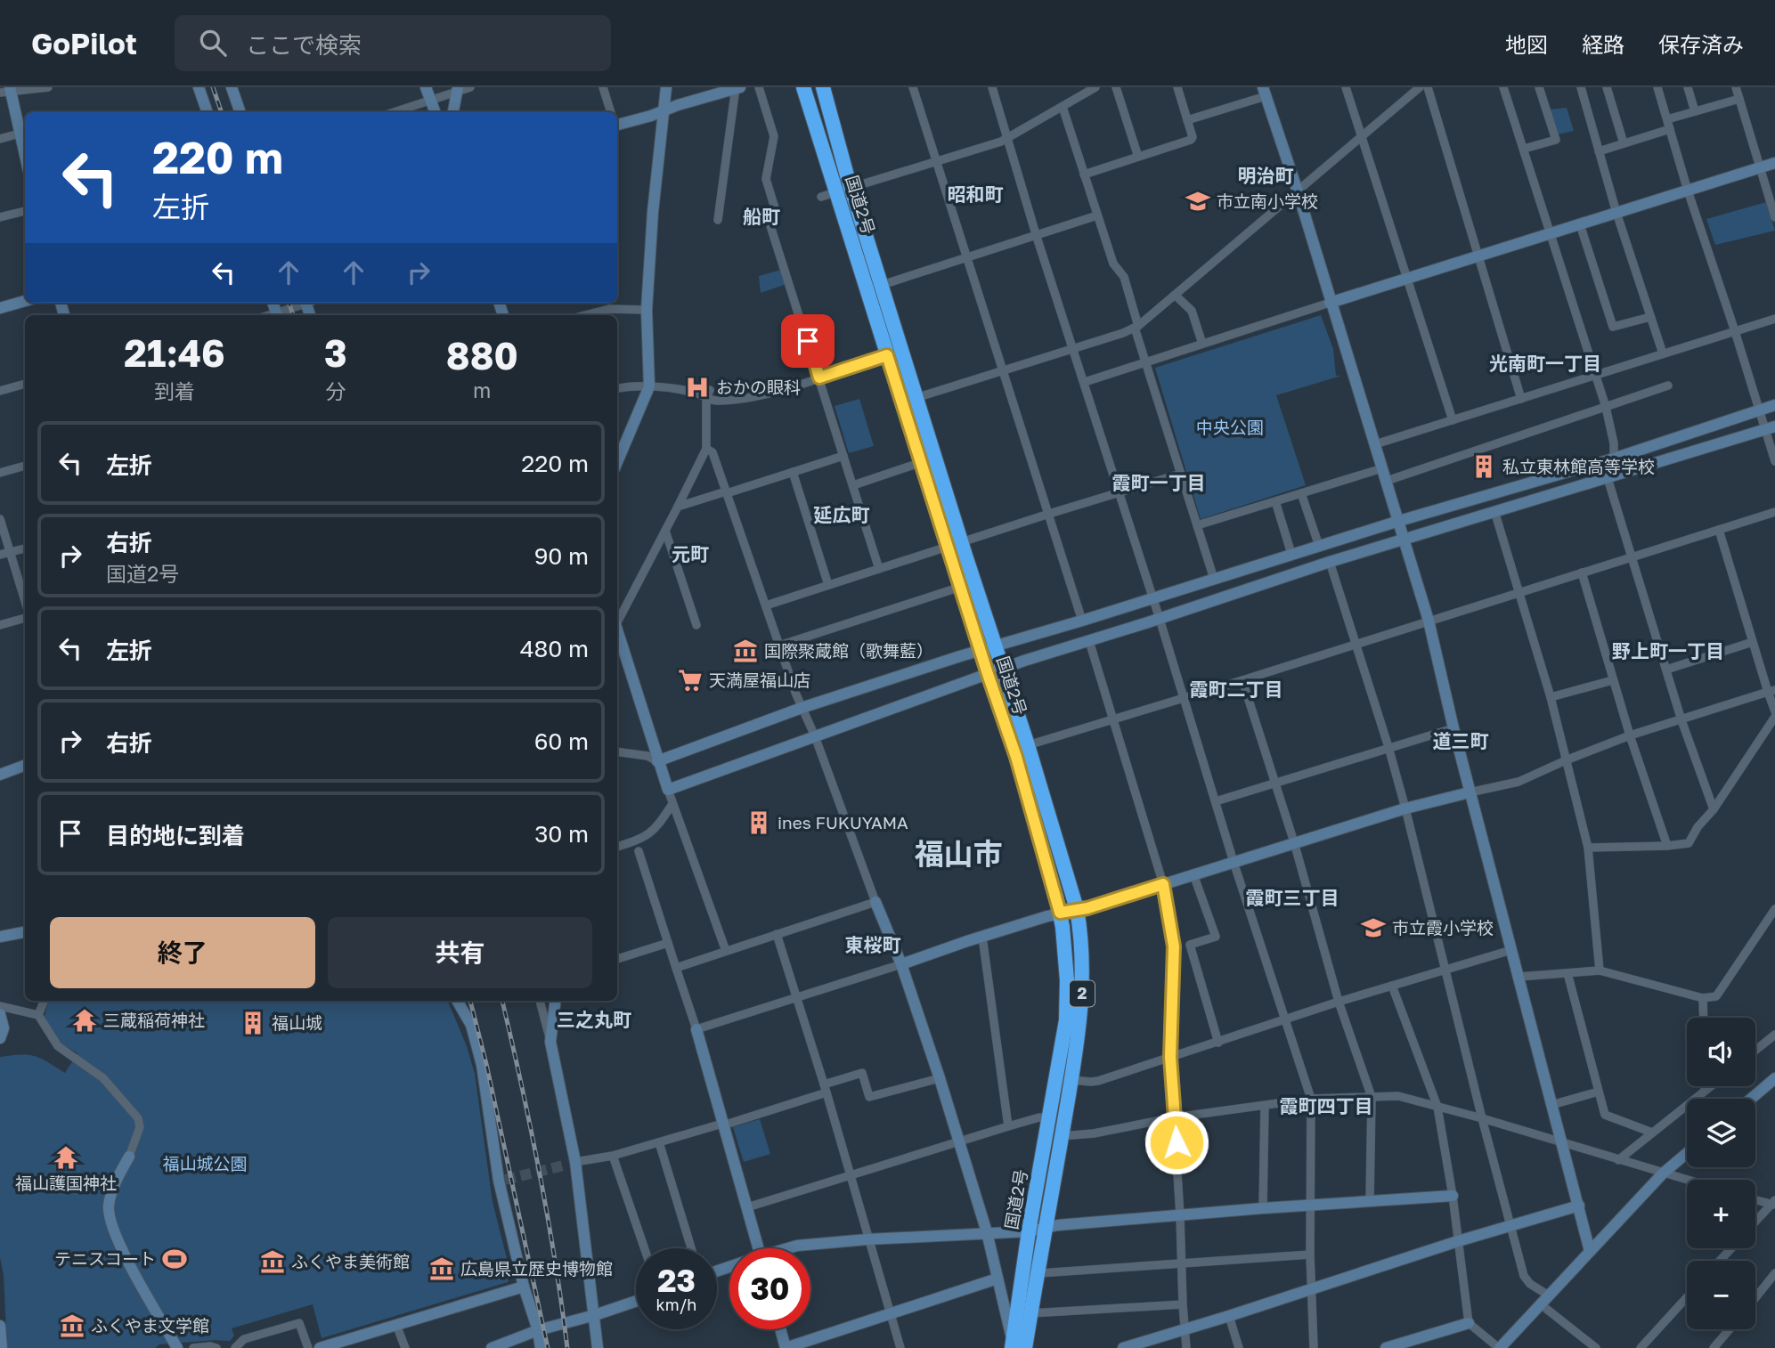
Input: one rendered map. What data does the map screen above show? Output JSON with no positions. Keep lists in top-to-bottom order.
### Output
{
  "streets": {
    "highway": ["国道2号", "2"]
  },
  "districts": [
    "明治町",
    "昭和町",
    "船町",
    "光南町一丁目",
    "霞町一丁目",
    "延広町",
    "元町",
    "野上町一丁目",
    "霞町二丁目",
    "道三町",
    "福山市",
    "霞町三丁目",
    "東桜町",
    "三之丸町",
    "霞町四丁目"
  ],
  "parks": ["中央公園", "福山城公園"],
  "places": {
    "school or university": ["市立南小学校", "市立霞小学校"],
    "hospital": ["おかの眼科"],
    "building": ["私立東林館高等学校", "ines FUKUYAMA", "福山城"],
    "museum": [
      "国際聚蔵館（歌舞藍）",
      "ふくやま美術館",
      "広島県立歴史博物館",
      "ふくやま文学館"
    ],
    "supermarket": ["天満屋福山店"],
    "temple": ["三蔵稲荷神社", "福山護国神社"],
    "sports": ["テニスコート"]
  },
  "page": {
    "header": "GoPilot",
    "search": "ここで検索",
    "nav": ["地図", "経路", "保存済み"],
    "turn": ["220 m", "左折"],
    "eta": [
      "21:46",
      "到着",
      "3",
      "分",
      "880",
      "m"
    ],
    "list": [
      {
        "name": "左折",
        "value": "220 m"
      },
      {
        "name": "右折",
        "note": "国道2号",
        "value": "90 m"
      },
      {
        "name": "左折",
        "value": "480 m"
      },
      {
        "name": "右折",
        "value": "60 m"
      },
      {
        "name": "目的地に到着",
        "value": "30 m"
      }
    ],
    "buttons": ["終了", "共有"],
    "map_buttons": ["+", "−"],
    "speed": "23 km/h",
    "limit": "30"
  }
}
